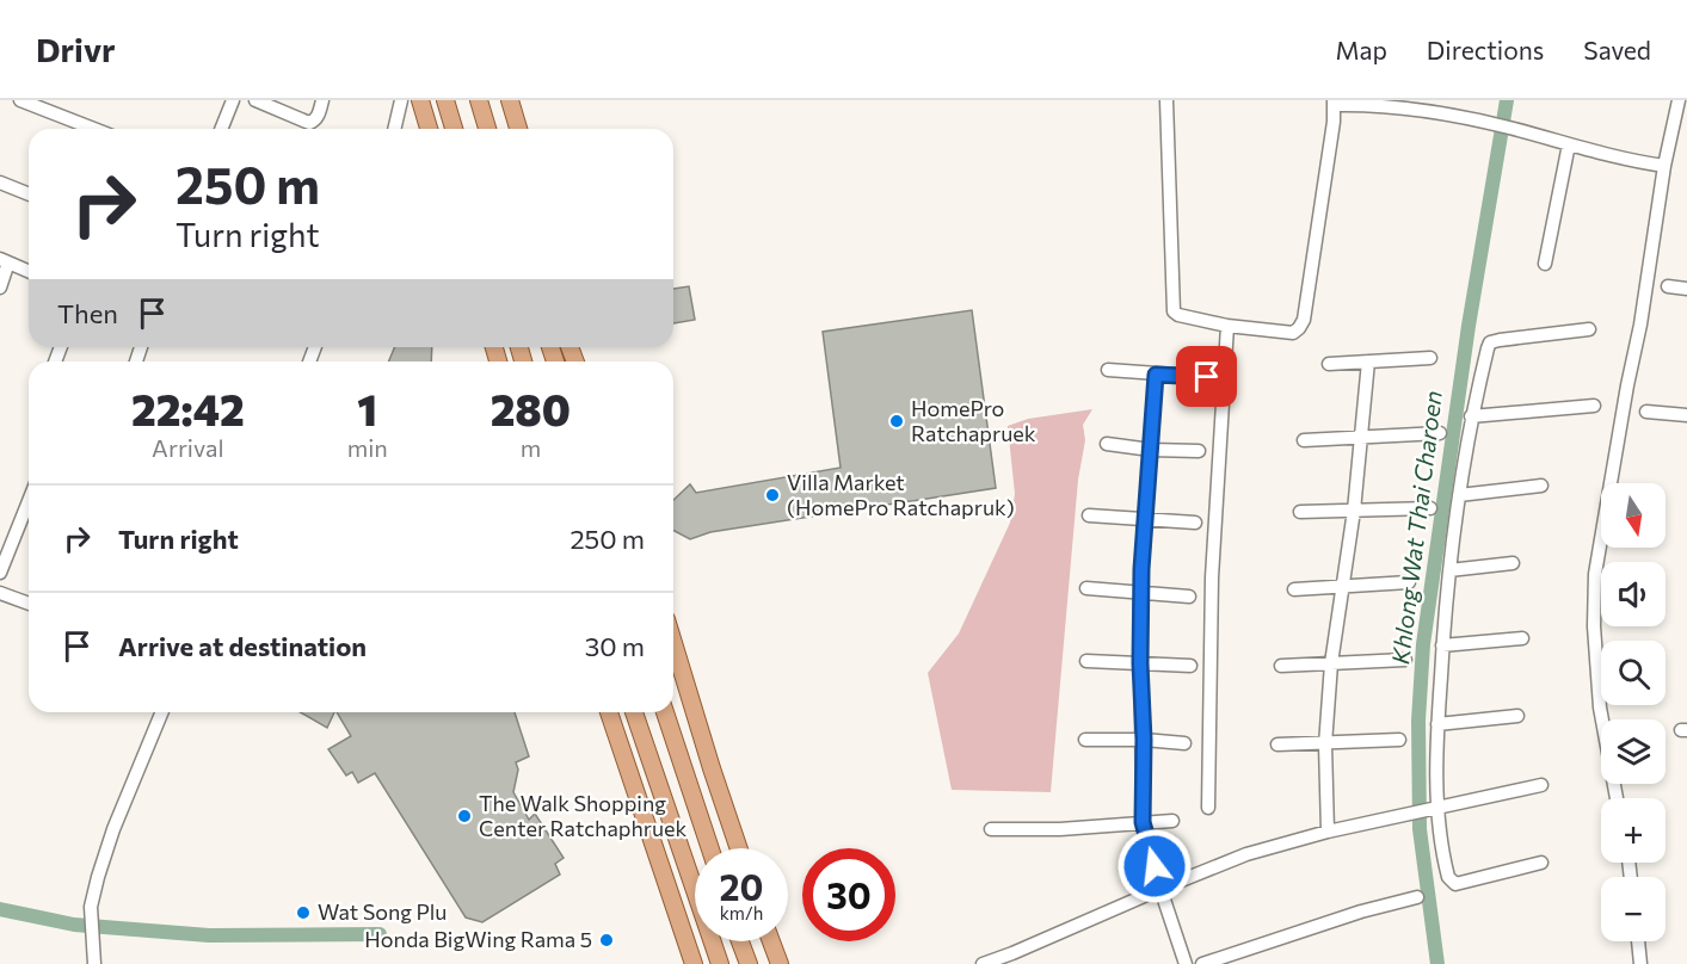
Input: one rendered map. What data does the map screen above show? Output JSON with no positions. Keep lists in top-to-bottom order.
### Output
{
  "water": ["Khlong Wat Thai Charoen"],
  "places": [
    "HomePro Ratchapruek",
    "Villa Market (HomePro Ratchapruk)",
    "The Walk Shopping Center Ratchaphruek",
    "Wat Song Plu",
    "Honda BigWing Rama 5"
  ],
  "north": "bottom",
  "page": {
    "header": "Drivr",
    "nav": ["Map", "Directions", "Saved"],
    "turn": ["250 m", "Turn right"],
    "then": "Then",
    "eta": [
      "22:42",
      "Arrival",
      "1",
      "min",
      "280",
      "m"
    ],
    "map_buttons": ["+", "−"],
    "list": [
      {
        "name": "Turn right",
        "value": "250 m"
      },
      {
        "name": "Arrive at destination",
        "value": "30 m"
      }
    ],
    "speed": "20 km/h",
    "limit": "30"
  }
}
